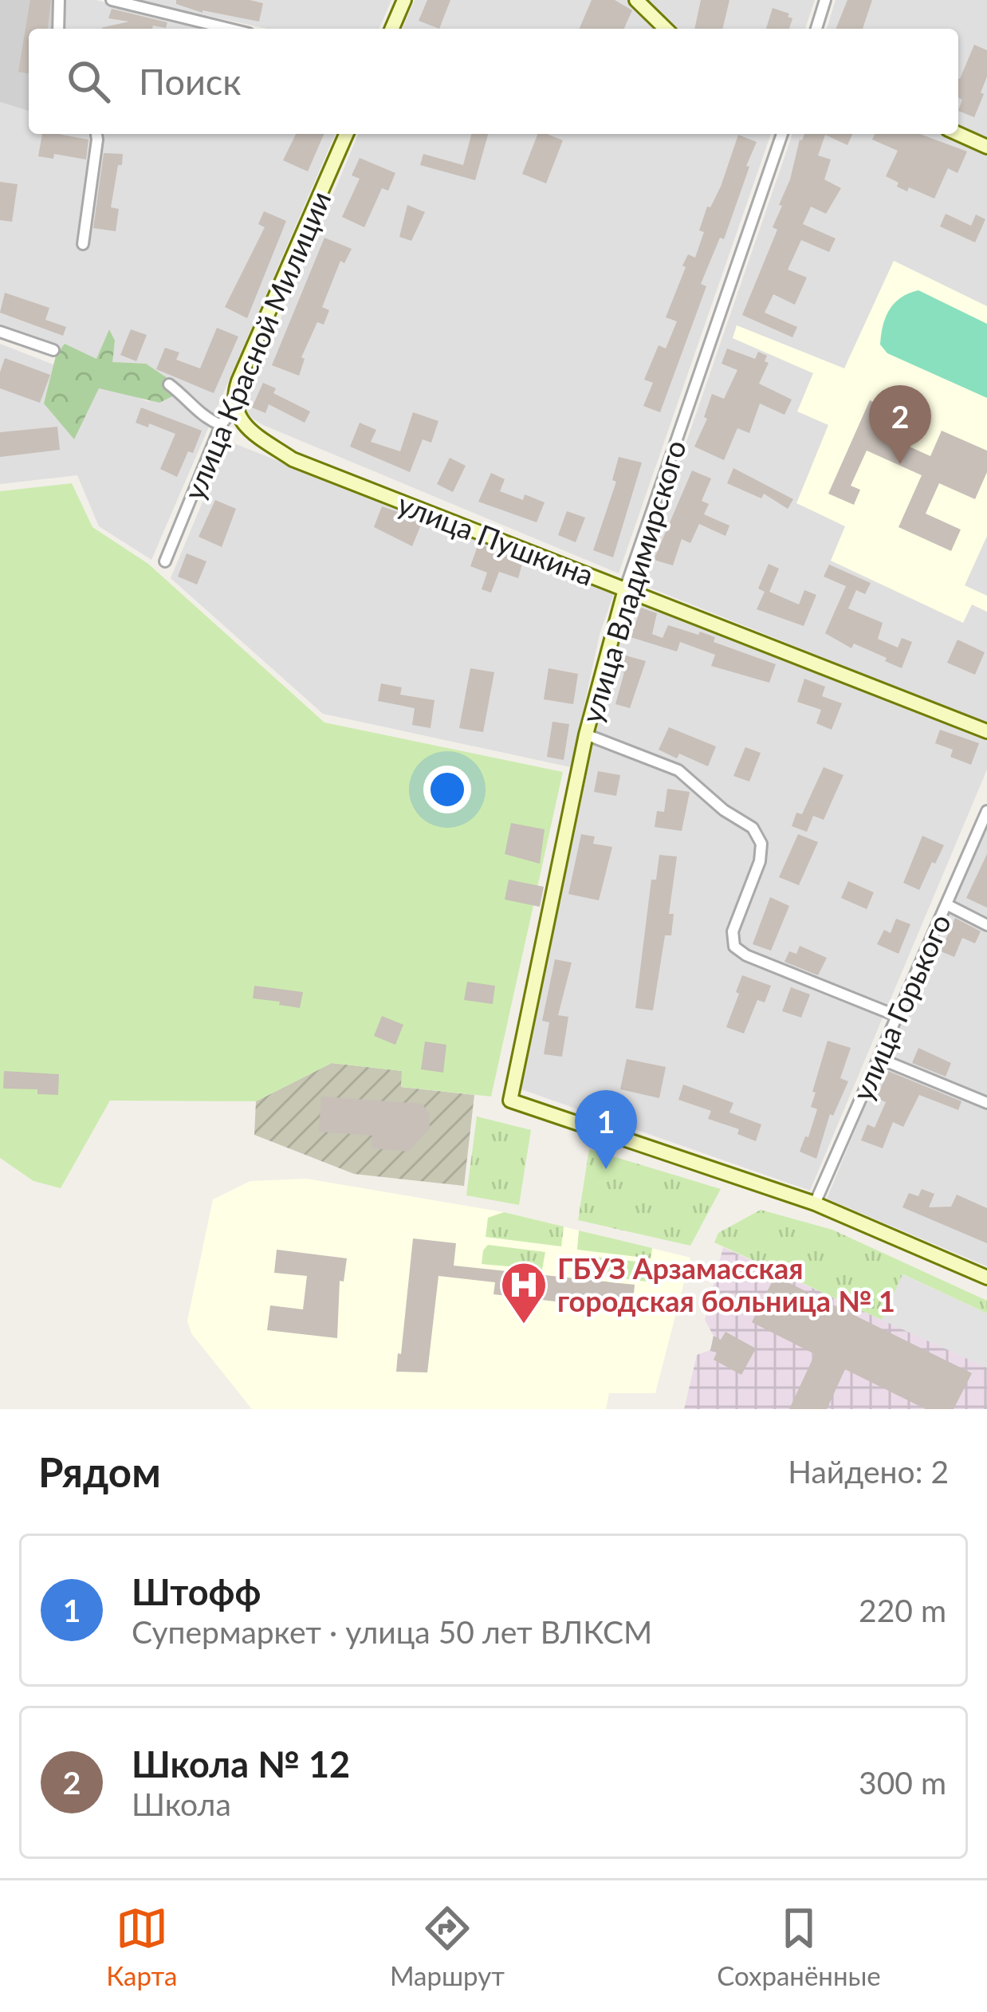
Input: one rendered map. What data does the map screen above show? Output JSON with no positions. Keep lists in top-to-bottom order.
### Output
{
  "streets": {
    "street": [
      "улица Красной Милиции",
      "улица Пушкина",
      "улица Владимирского",
      "улица Горького"
    ]
  },
  "crossings": [
    ["улица Красной Милиции", "улица Пушкина"],
    ["улица Пушкина", "улица Владимирского"],
    ["улица Владимирского", "улица Горького"]
  ],
  "places": {
    "hospital": ["ГБУЗ Арзамасская городская больница № 1"]
  },
  "page": {
    "search": "Поиск",
    "pins": ["2", "1"],
    "heading": ["Рядом", "Найдено: 2"],
    "list": [
      {
        "mark": "1",
        "name": "Штофф",
        "note": "Супермаркет · улица 50 лет ВЛКСМ",
        "value": "220 m"
      },
      {
        "mark": "2",
        "name": "Школа № 12",
        "note": "Школа",
        "value": "300 m"
      }
    ],
    "nav": ["Карта", "Маршрут", "Сохранённые"]
  }
}
